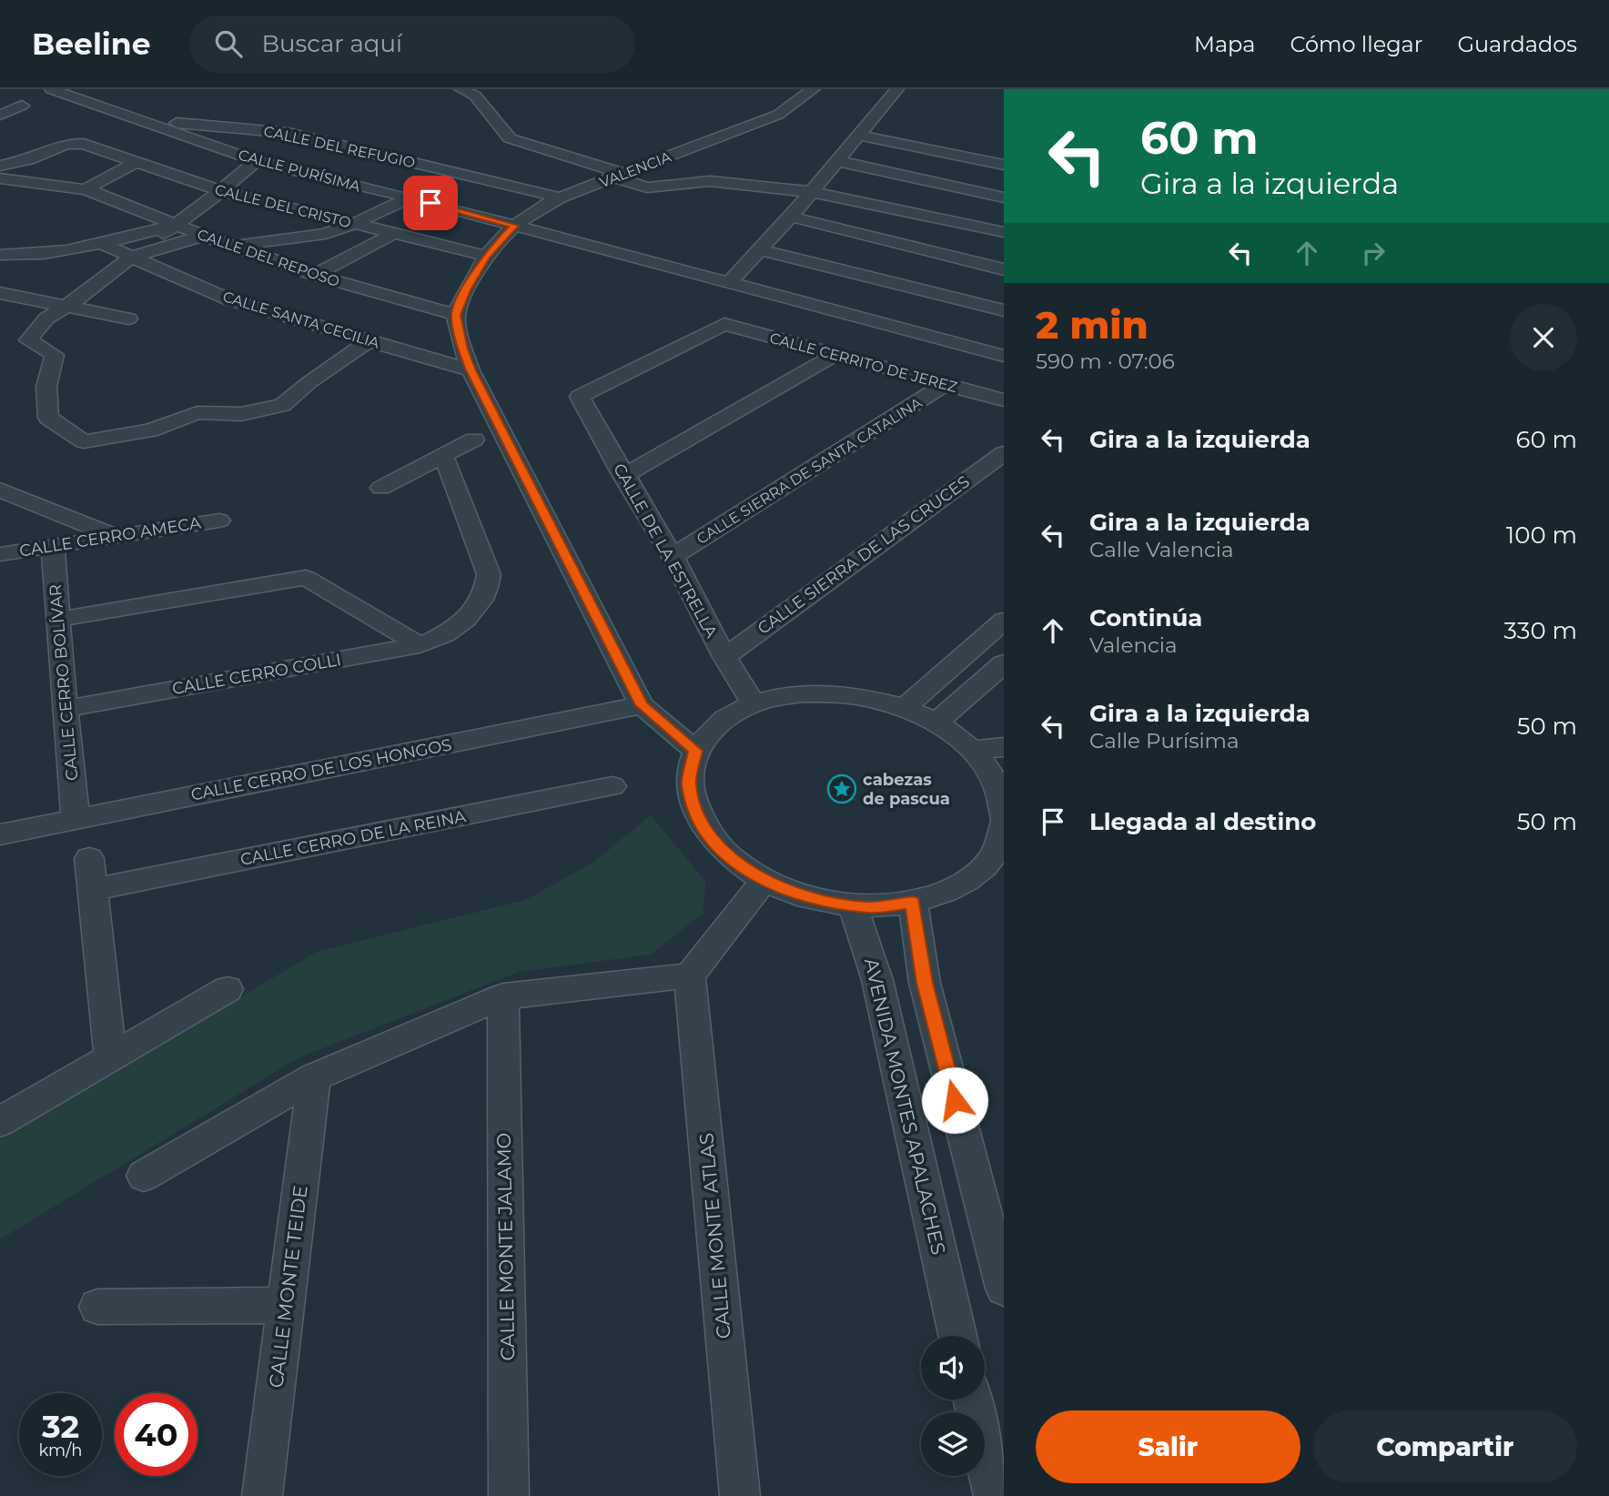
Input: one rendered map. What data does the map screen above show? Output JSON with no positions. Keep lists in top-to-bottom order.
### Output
{
  "streets": {
    "street": [
      "CALLE DEL REFUGIO",
      "VALENCIA",
      "CALLE PURÍSIMA",
      "CALLE DEL CRISTO",
      "CALLE DEL REPOSO",
      "CALLE SANTA CECILIA",
      "CALLE CERRITO DE JEREZ",
      "CALLE SIERRA DE SANTA CATALINA",
      "CALLE CERRO AMECA",
      "CALLE DE LA ESTRELLA",
      "CALLE SIERRA DE LAS CRUCES",
      "CALLE CERRO COLLI",
      "CALLE CERRO BOLÍVAR",
      "CALLE CERRO DE LOS HONGOS",
      "CALLE CERRO DE LA REINA",
      "AVENIDA MONTES APALACHES",
      "CALLE MONTE ATLAS",
      "CALLE MONTE JALAMO",
      "CALLE MONTE TEIDE"
    ]
  },
  "crossings": [
    ["CALLE DEL REFUGIO", "VALENCIA"],
    ["CALLE DEL REFUGIO", "CALLE PURÍSIMA"],
    ["VALENCIA", "CALLE PURÍSIMA"],
    ["VALENCIA", "CALLE DEL CRISTO"],
    ["VALENCIA", "CALLE DEL REPOSO"],
    ["CALLE CERRITO DE JEREZ", "CALLE SIERRA DE SANTA CATALINA"],
    ["CALLE CERRITO DE JEREZ", "CALLE DE LA ESTRELLA"],
    ["CALLE SIERRA DE SANTA CATALINA", "CALLE DE LA ESTRELLA"],
    ["CALLE CERRO AMECA", "CALLE CERRO BOLÍVAR"],
    ["CALLE DE LA ESTRELLA", "CALLE SIERRA DE LAS CRUCES"],
    ["CALLE CERRO COLLI", "CALLE CERRO BOLÍVAR"],
    ["CALLE CERRO BOLÍVAR", "CALLE CERRO DE LOS HONGOS"]
  ],
  "places": {
    "place": ["cabezas de pascua"]
  },
  "page": {
    "header": "Beeline",
    "search": "Buscar aquí",
    "nav": ["Mapa", "Cómo llegar", "Guardados"],
    "turn": ["60 m", "Gira a la izquierda"],
    "heading": ["2 min", "590 m · 07:06"],
    "list": [
      {
        "name": "Gira a la izquierda",
        "value": "60 m"
      },
      {
        "name": "Gira a la izquierda",
        "note": "Calle Valencia",
        "value": "100 m"
      },
      {
        "name": "Continúa",
        "note": "Valencia",
        "value": "330 m"
      },
      {
        "name": "Gira a la izquierda",
        "note": "Calle Purísima",
        "value": "50 m"
      },
      {
        "name": "Llegada al destino",
        "value": "50 m"
      }
    ],
    "speed": "32 km/h",
    "limit": "40",
    "buttons": ["Salir", "Compartir"]
  }
}
